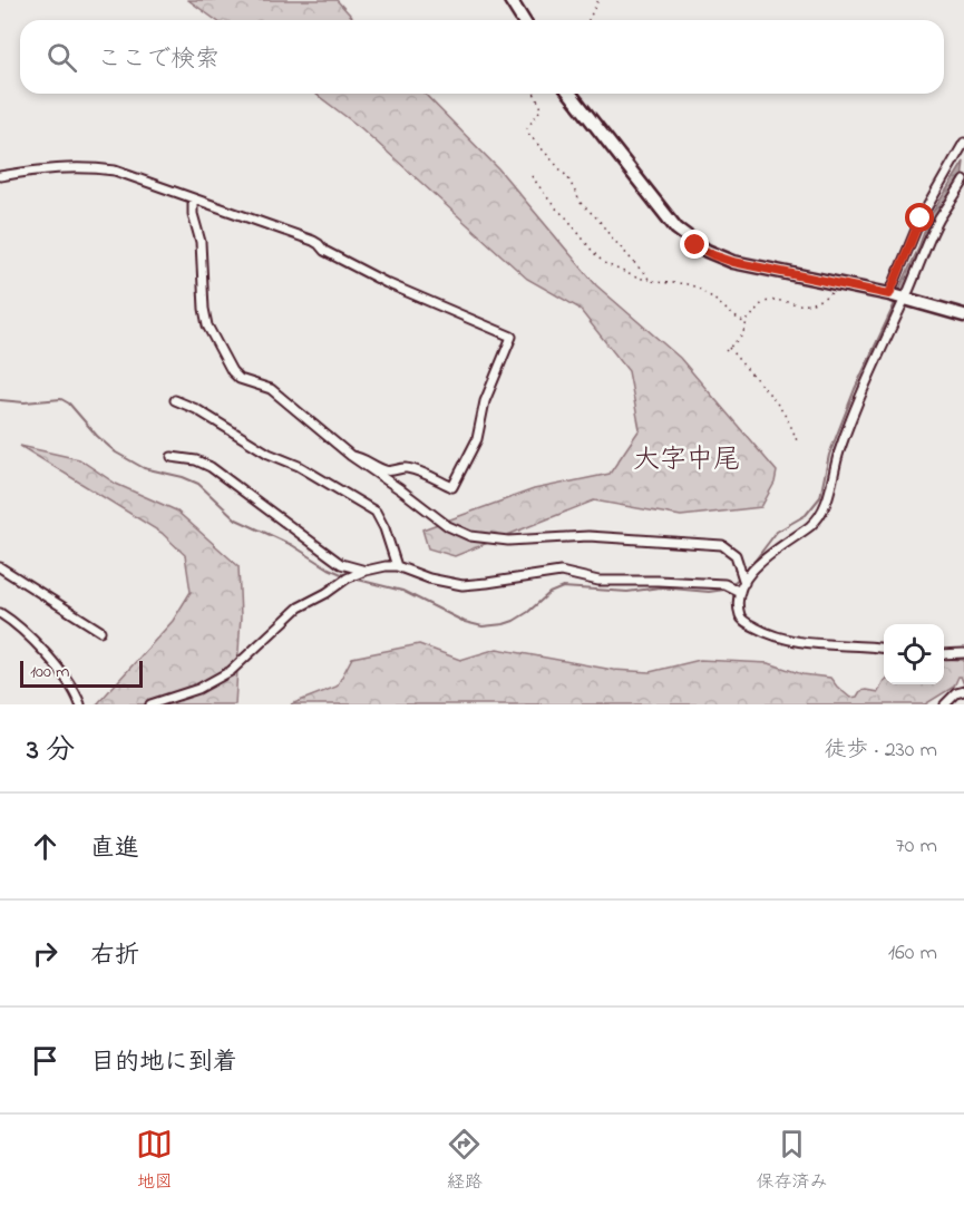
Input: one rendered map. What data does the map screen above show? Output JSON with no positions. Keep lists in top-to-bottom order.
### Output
{
  "districts": ["大字中尾"],
  "scale_bar": "100 m",
  "page": {
    "search": "ここで検索",
    "scale": "100 m",
    "heading": ["3 分", "徒歩 · 230 m"],
    "list": [
      ["直進", "70 m"],
      ["右折", "160 m"],
      "目的地に到着"
    ],
    "nav": ["地図", "経路", "保存済み"]
  }
}
